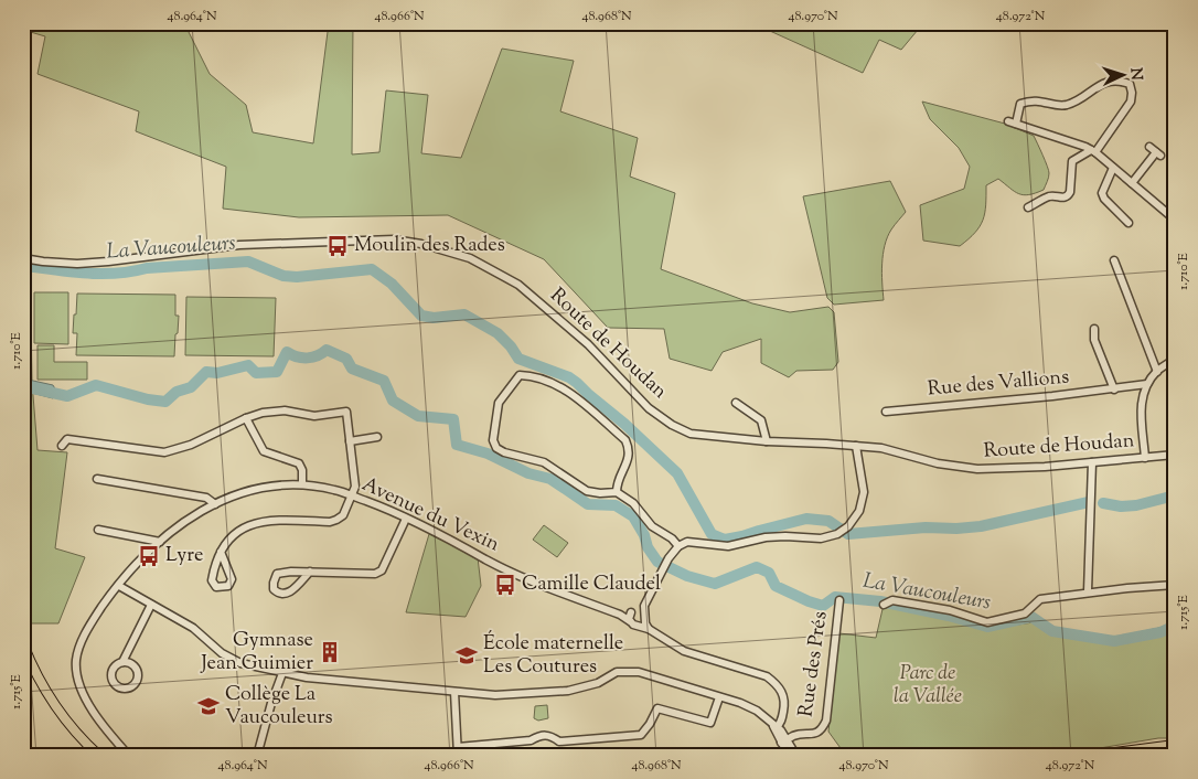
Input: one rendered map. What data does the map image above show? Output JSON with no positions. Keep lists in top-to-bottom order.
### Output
{
  "streets": {
    "street": [
      "Route de Houdan",
      "Rue des Vallions",
      "Avenue du Vexin",
      "Rue des Prés"
    ]
  },
  "water": ["La Vaucouleurs"],
  "parks": ["Parc de la Vallée"],
  "places": {
    "bus stop": ["Moulin des Rades", "Lyre", "Camille Claudel"],
    "building": ["Gymnase Jean Guimier"],
    "school or university": ["École maternelle Les Coutures", "Collège La Vaucouleurs"]
  },
  "north": "right",
  "coordinates": [
    "48.964°N",
    "48.966°N",
    "48.968°N",
    "48.970°N",
    "48.972°N",
    "1.710°E",
    "1.715°E"
  ]
}
